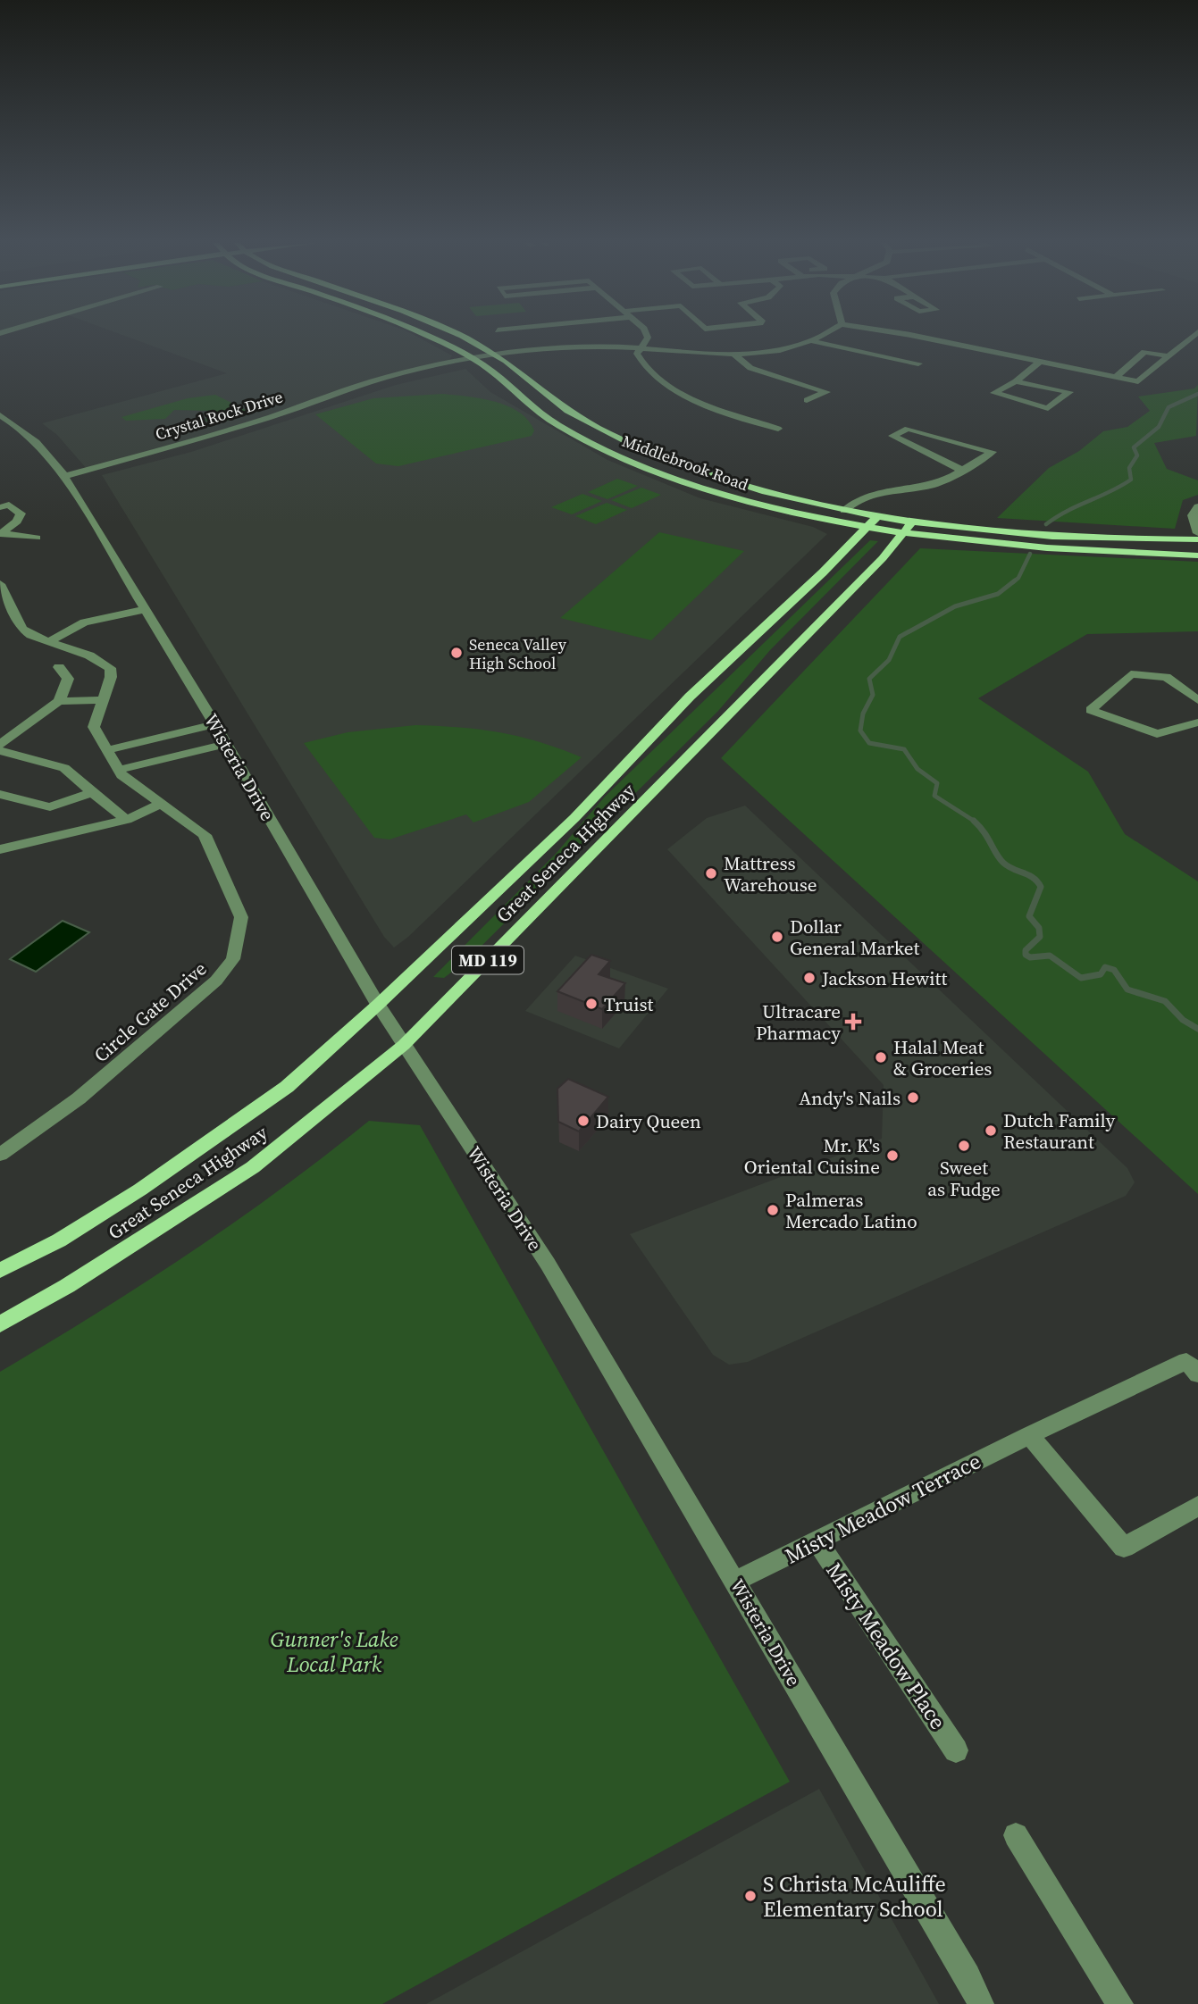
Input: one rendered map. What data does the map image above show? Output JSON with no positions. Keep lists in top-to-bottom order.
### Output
{
  "streets": {
    "main road": ["Middlebrook Road", "Great Seneca Highway", "MD 119"],
    "street": [
      "Crystal Rock Drive",
      "Wisteria Drive",
      "Circle Gate Drive",
      "Misty Meadow Terrace",
      "Misty Meadow Place"
    ]
  },
  "crossings": [
    ["Crystal Rock Drive", "Middlebrook Road"],
    ["Crystal Rock Drive", "Wisteria Drive"],
    ["Middlebrook Road", "Great Seneca Highway"],
    ["Wisteria Drive", "Great Seneca Highway"],
    ["Wisteria Drive", "Misty Meadow Terrace"],
    ["Misty Meadow Terrace", "Misty Meadow Place"]
  ],
  "parks": ["Gunner's Lake Local Park"],
  "places": {
    "other": [
      "Seneca Valley High School",
      "Mattress Warehouse",
      "Dollar General Market",
      "Jackson Hewitt",
      "Truist",
      "Halal Meat & Groceries",
      "Andy's Nails",
      "Dairy Queen",
      "Dutch Family Restaurant",
      "Sweet as Fudge",
      "Mr. K's Oriental Cuisine",
      "Palmeras Mercado Latino",
      "S Christa McAuliffe Elementary School"
    ],
    "health": ["Ultracare Pharmacy"]
  }
}
